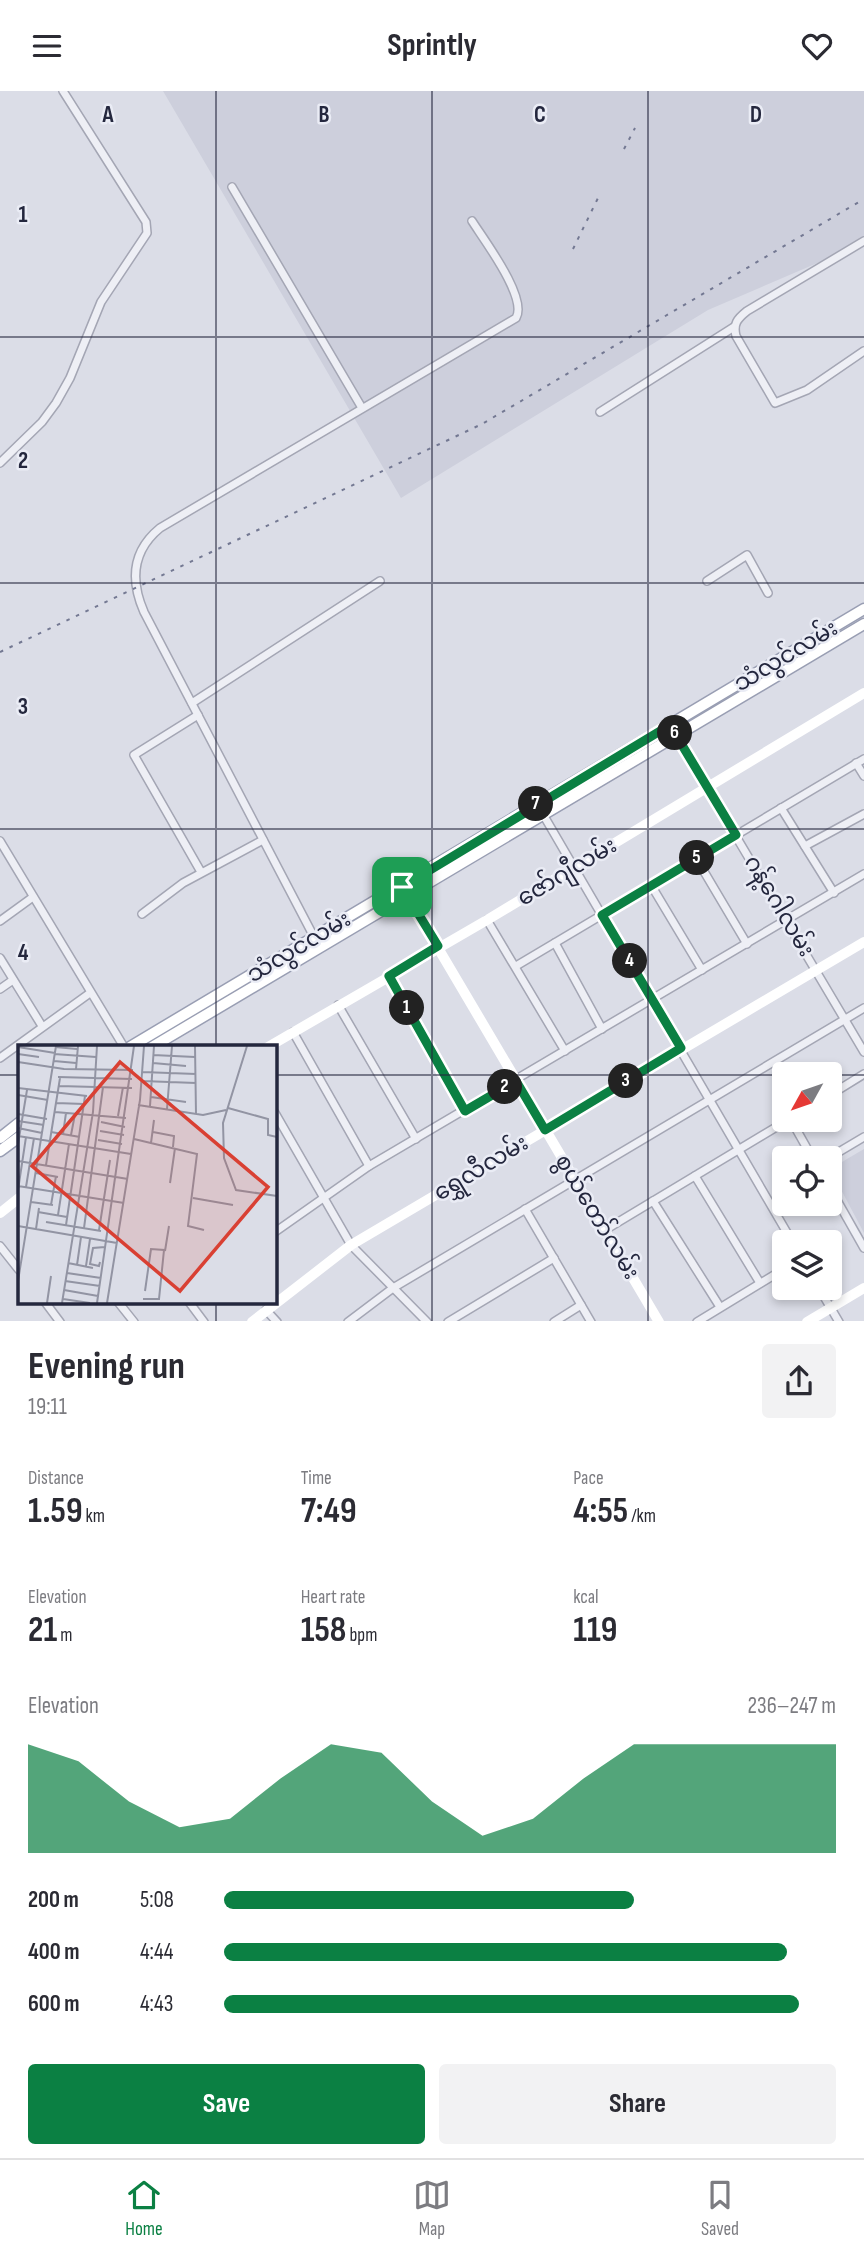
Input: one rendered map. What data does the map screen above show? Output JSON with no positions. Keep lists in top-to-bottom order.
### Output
{
  "streets": {
    "main road": ["သံလွင်လမ်း"],
    "street": [
      "ဇော်ဂျီလမ်း",
      "ဂန့်ဂေါလမ်း",
      "ရွှေလီလမ်း",
      "စွယ်တော်လမ်း"
    ]
  },
  "crossings": [
    ["သံလွင်လမ်း", "ဂန့်ဂေါလမ်း"],
    ["သံလွင်လမ်း", "စွယ်တော်လမ်း"],
    ["ဇော်ဂျီလမ်း", "ဂန့်ဂေါလမ်း"],
    ["ဇော်ဂျီလမ်း", "စွယ်တော်လမ်း"],
    ["ဂန့်ဂေါလမ်း", "ရွှေလီလမ်း"],
    ["ရွှေလီလမ်း", "စွယ်တော်လမ်း"]
  ],
  "north": "bottom left",
  "page": {
    "header": "Sprintly",
    "pins": [
      "6",
      "7",
      "5",
      "4",
      "1",
      "3",
      "2"
    ],
    "heading": ["Evening run", "19:11"],
    "stats": [
      ["Distance", "1.59 km"],
      ["Time", "7:49"],
      ["Pace", "4:55 /km"],
      ["Elevation", "21 m"],
      ["Heart rate", "158 bpm"],
      ["kcal", "119"]
    ],
    "chart": ["Elevation", "236–247 m"],
    "list": [
      {
        "name": "200 m",
        "note": "5:08"
      },
      {
        "name": "400 m",
        "note": "4:44"
      },
      {
        "name": "600 m",
        "note": "4:43"
      }
    ],
    "buttons": ["Save", "Share"],
    "tabs": ["Home", "Map", "Saved"]
  },
  "grid": {
    "columns": [
      "A",
      "B",
      "C",
      "D"
    ],
    "rows": [
      "1",
      "2",
      "3",
      "4"
    ]
  }
}
